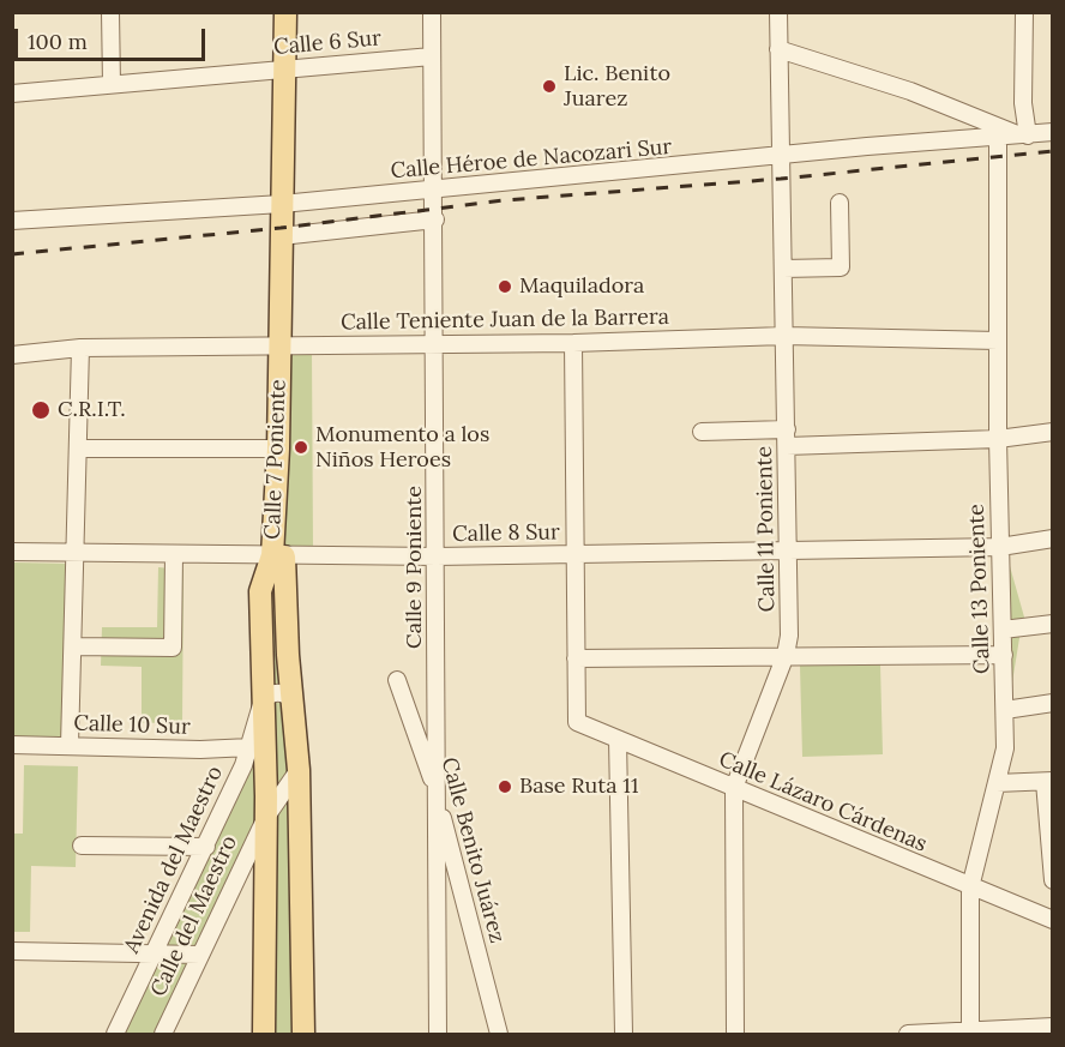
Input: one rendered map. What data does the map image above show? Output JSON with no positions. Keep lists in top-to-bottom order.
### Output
{
  "streets": {
    "main road": ["Calle 7 Poniente"],
    "street": [
      "Calle 6 Sur",
      "Calle Héroe de Nacozari Sur",
      "Calle Teniente Juan de la Barrera",
      "Calle 11 Poniente",
      "Calle 8 Sur",
      "Calle 9 Poniente",
      "Calle 13 Poniente",
      "Calle 10 Sur",
      "Calle Lázaro Cárdenas",
      "Calle Benito Juárez",
      "Avenida del Maestro",
      "Calle del Maestro"
    ]
  },
  "crossings": [
    ["Calle 6 Sur", "Calle 7 Poniente"],
    ["Calle 6 Sur", "Calle 9 Poniente"],
    ["Calle Héroe de Nacozari Sur", "Calle 7 Poniente"],
    ["Calle Héroe de Nacozari Sur", "Calle 11 Poniente"],
    ["Calle Héroe de Nacozari Sur", "Calle 9 Poniente"],
    ["Calle Héroe de Nacozari Sur", "Calle 13 Poniente"],
    ["Calle Teniente Juan de la Barrera", "Calle 7 Poniente"],
    ["Calle Teniente Juan de la Barrera", "Calle 11 Poniente"],
    ["Calle Teniente Juan de la Barrera", "Calle 9 Poniente"],
    ["Calle Teniente Juan de la Barrera", "Calle 13 Poniente"],
    ["Calle 7 Poniente", "Calle 8 Sur"],
    ["Calle 7 Poniente", "Avenida del Maestro"],
    ["Calle 7 Poniente", "Calle del Maestro"],
    ["Calle 11 Poniente", "Calle 8 Sur"],
    ["Calle 11 Poniente", "Calle Lázaro Cárdenas"],
    ["Calle 8 Sur", "Calle 9 Poniente"],
    ["Calle 8 Sur", "Calle 13 Poniente"],
    ["Calle 9 Poniente", "Calle Benito Juárez"],
    ["Calle 13 Poniente", "Calle Lázaro Cárdenas"],
    ["Calle 10 Sur", "Avenida del Maestro"]
  ],
  "places": [
    "Lic. Benito Juarez",
    "Maquiladora",
    "C.R.I.T.",
    "Monumento a los Niños Heroes",
    "Base Ruta 11"
  ],
  "scale_bar": "100 m"
}
